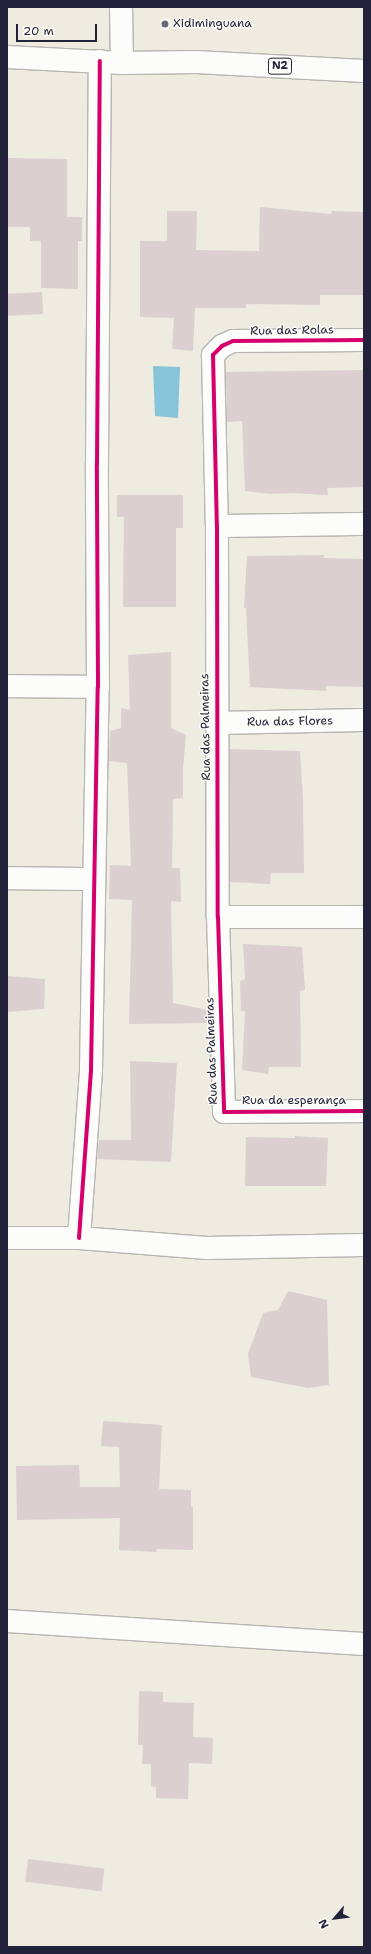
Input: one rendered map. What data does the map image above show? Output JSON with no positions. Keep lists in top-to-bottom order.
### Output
{
  "streets": {
    "street": [
      "N2",
      "Rua das Rolas",
      "Rua das Flores",
      "Rua das Palmeiras",
      "Rua da esperança"
    ]
  },
  "crossings": [
    ["Rua das Rolas", "Rua das Palmeiras"],
    ["Rua das Flores", "Rua das Palmeiras"],
    ["Rua das Palmeiras", "Rua da esperança"]
  ],
  "places": ["Xidiminguana"],
  "scale_bar": "20 m",
  "north": "bottom left"
}
